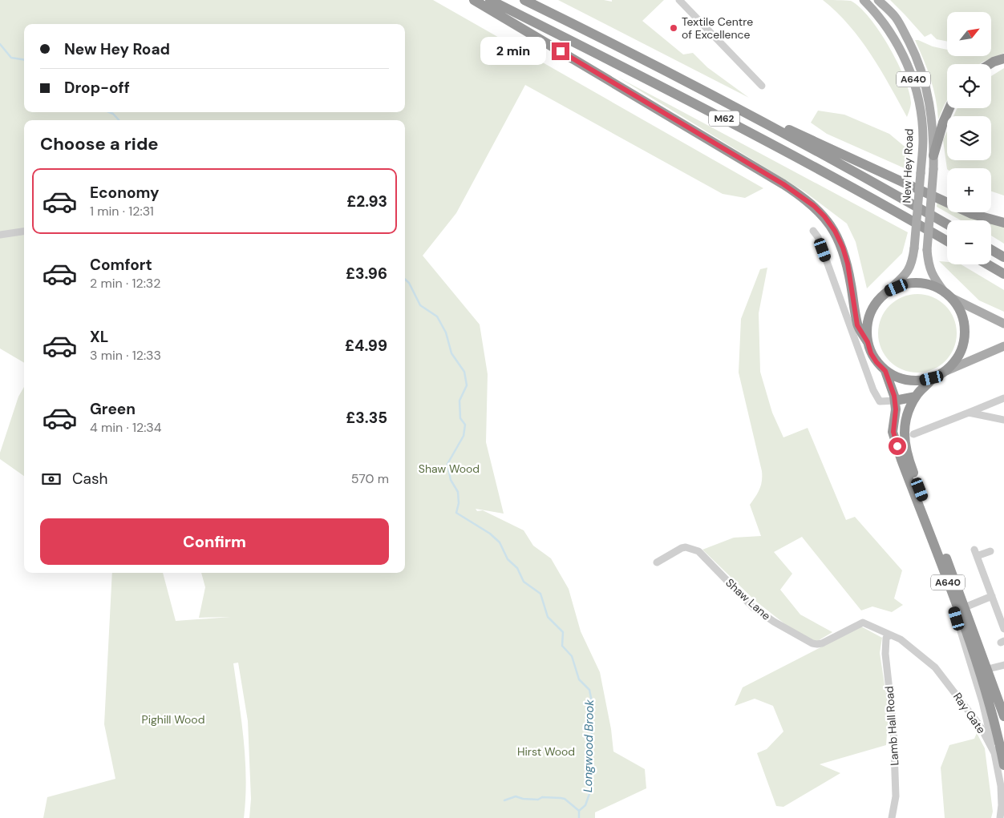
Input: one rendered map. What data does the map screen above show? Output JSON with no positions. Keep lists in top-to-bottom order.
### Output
{
  "streets": {
    "highway": ["A640", "M62"],
    "main road": ["New Hey Road"],
    "street": ["Shaw Lane", "Ray Gate", "Lamb Hall Road"]
  },
  "crossings": [
    ["A640", "New Hey Road"],
    ["Shaw Lane", "Ray Gate"],
    ["Shaw Lane", "Lamb Hall Road"],
    ["Ray Gate", "Lamb Hall Road"]
  ],
  "water": ["Longwood Brook"],
  "parks": ["Shaw Wood", "Pighill Wood", "Hirst Wood"],
  "places": ["Textile Centre of Excellence"],
  "north": "top right",
  "page": {
    "map_buttons": ["+", "−"],
    "banner": ["New Hey Road", "Drop-off"],
    "bubble": "2 min",
    "heading": "Choose a ride",
    "list": [
      {
        "name": "Economy",
        "note": "1 min · 12:31",
        "value": "£2.93"
      },
      {
        "name": "Comfort",
        "note": "2 min · 12:32",
        "value": "£3.96"
      },
      {
        "name": "XL",
        "note": "3 min · 12:33",
        "value": "£4.99"
      },
      {
        "name": "Green",
        "note": "4 min · 12:34",
        "value": "£3.35"
      }
    ],
    "pay": ["Cash", "570 m"],
    "buttons": "Confirm"
  }
}
